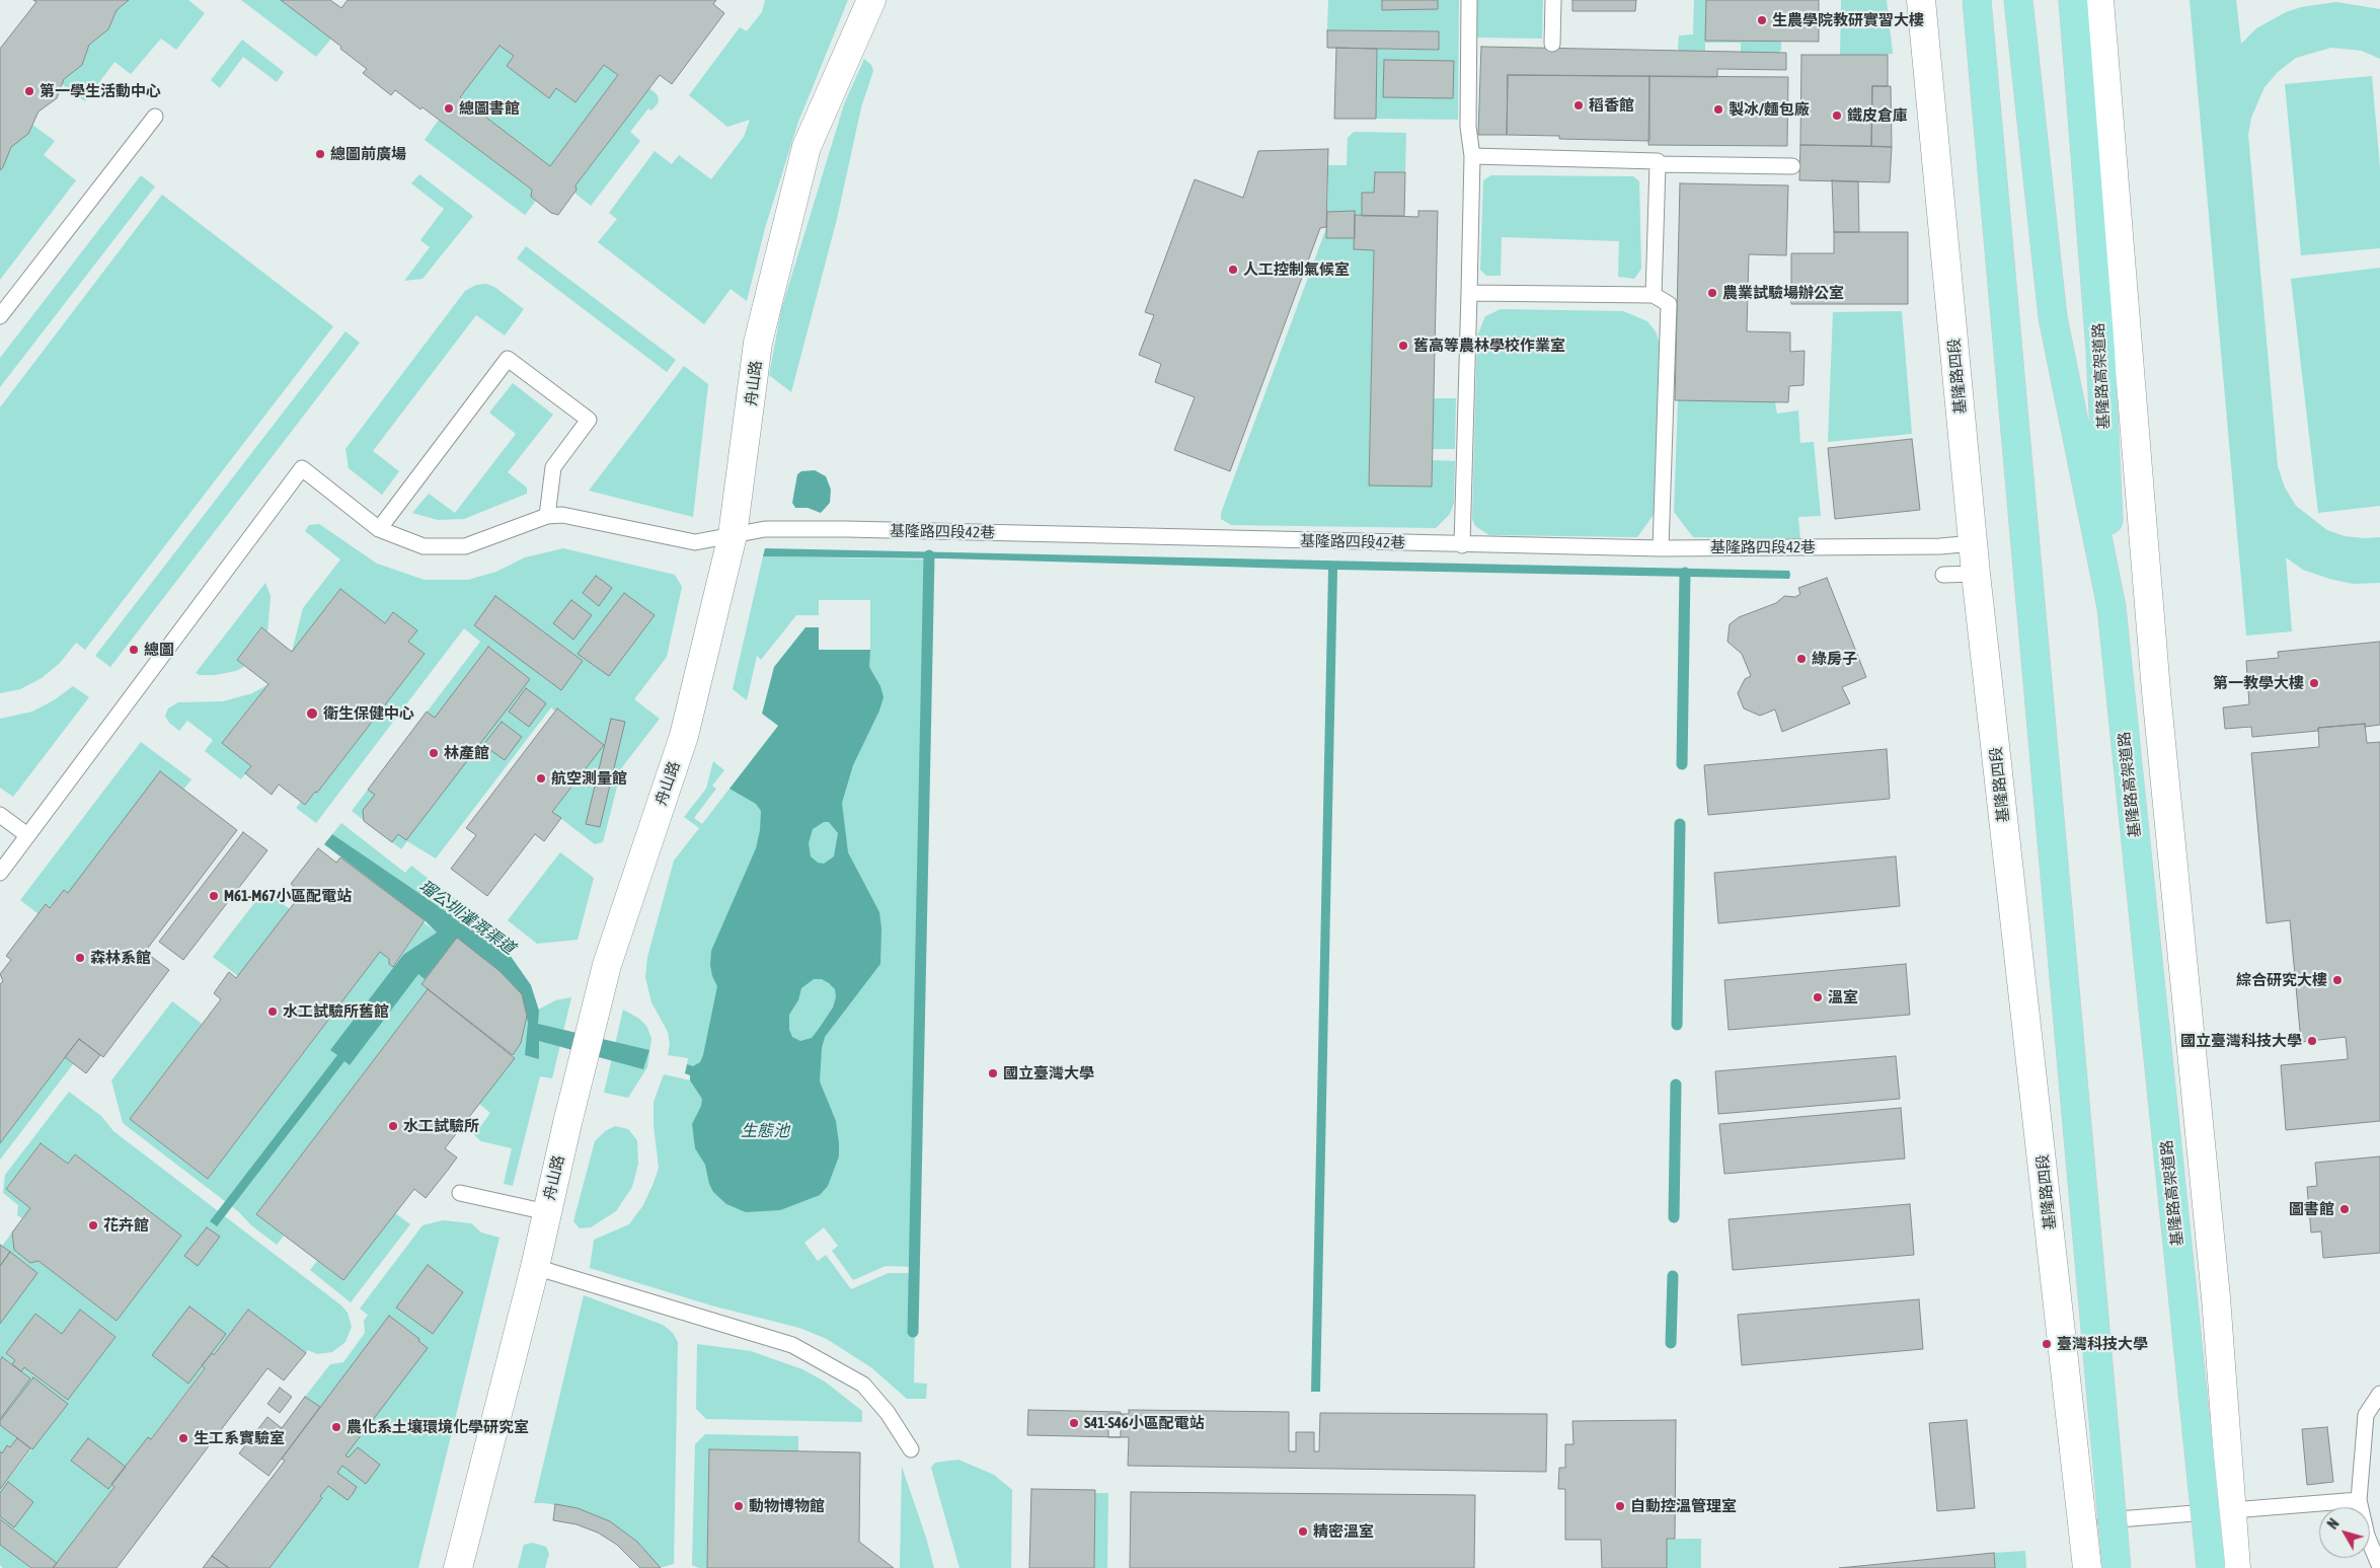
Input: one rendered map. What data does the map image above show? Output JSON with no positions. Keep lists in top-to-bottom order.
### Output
{
  "streets": {
    "highway": ["基隆路高架道路"],
    "main road": ["基隆路四段", "舟山路"],
    "lane": ["基隆路四段42巷"]
  },
  "crossings": [
    ["基隆路四段", "基隆路四段42巷"],
    ["舟山路", "基隆路四段42巷"]
  ],
  "water": ["瑠公圳灌溉渠道", "生態池"],
  "places": [
    "生農學院教研實習大樓",
    "第一學生活動中心",
    "稻香館",
    "總圖書館",
    "製冰/麵包廠",
    "鐵皮倉庫",
    "總圖前廣場",
    "人工控制氣候室",
    "農業試驗場辦公室",
    "舊高等農林學校作業室",
    "總圖",
    "綠房子",
    "第一教學大樓",
    "衛生保健中心",
    "林產館",
    "航空測量館",
    "M61-M67小區配電站",
    "森林系館",
    "綜合研究大樓",
    "溫室",
    "水工試驗所舊館",
    "國立臺灣科技大學",
    "國立臺灣大學",
    "水工試驗所",
    "圖書館",
    "花卉館",
    "臺灣科技大學",
    "S41-S46小區配電站",
    "農化系土壤環境化學研究室",
    "生工系實驗室",
    "動物博物館",
    "自動控溫管理室",
    "精密溫室"
  ],
  "north": "top left"
}
